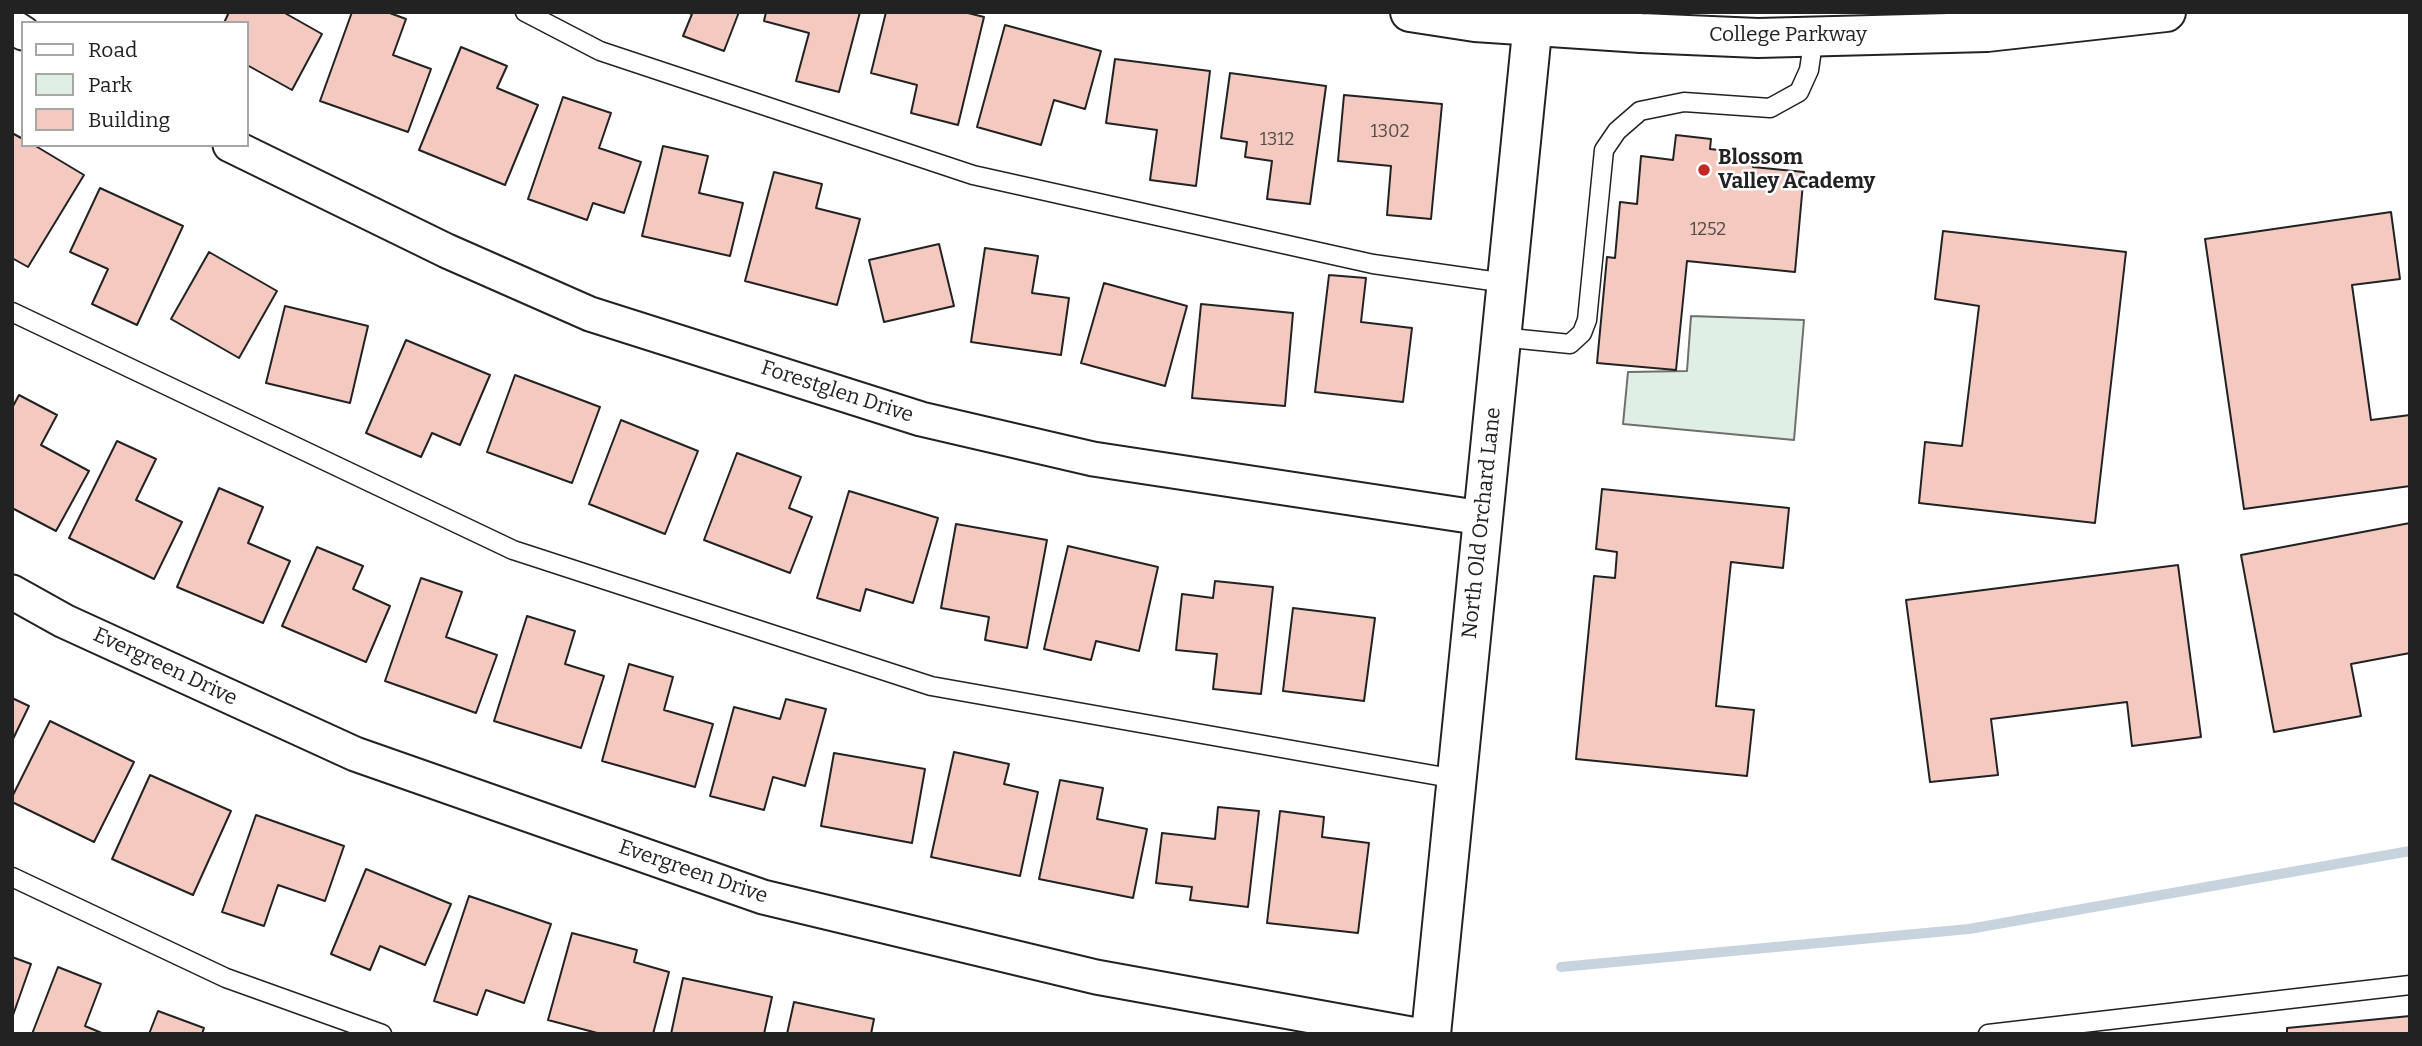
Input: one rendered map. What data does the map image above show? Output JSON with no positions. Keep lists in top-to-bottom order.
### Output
{
  "streets": {
    "street": [
      "College Parkway",
      "Forestglen Drive",
      "North Old Orchard Lane",
      "Evergreen Drive"
    ]
  },
  "crossings": [
    ["College Parkway", "North Old Orchard Lane"],
    ["Forestglen Drive", "North Old Orchard Lane"]
  ],
  "places": ["Blossom Valley Academy"],
  "house_numbers": ["1302", "1312", "1252"],
  "legend": ["Road", "Park", "Building"]
}
